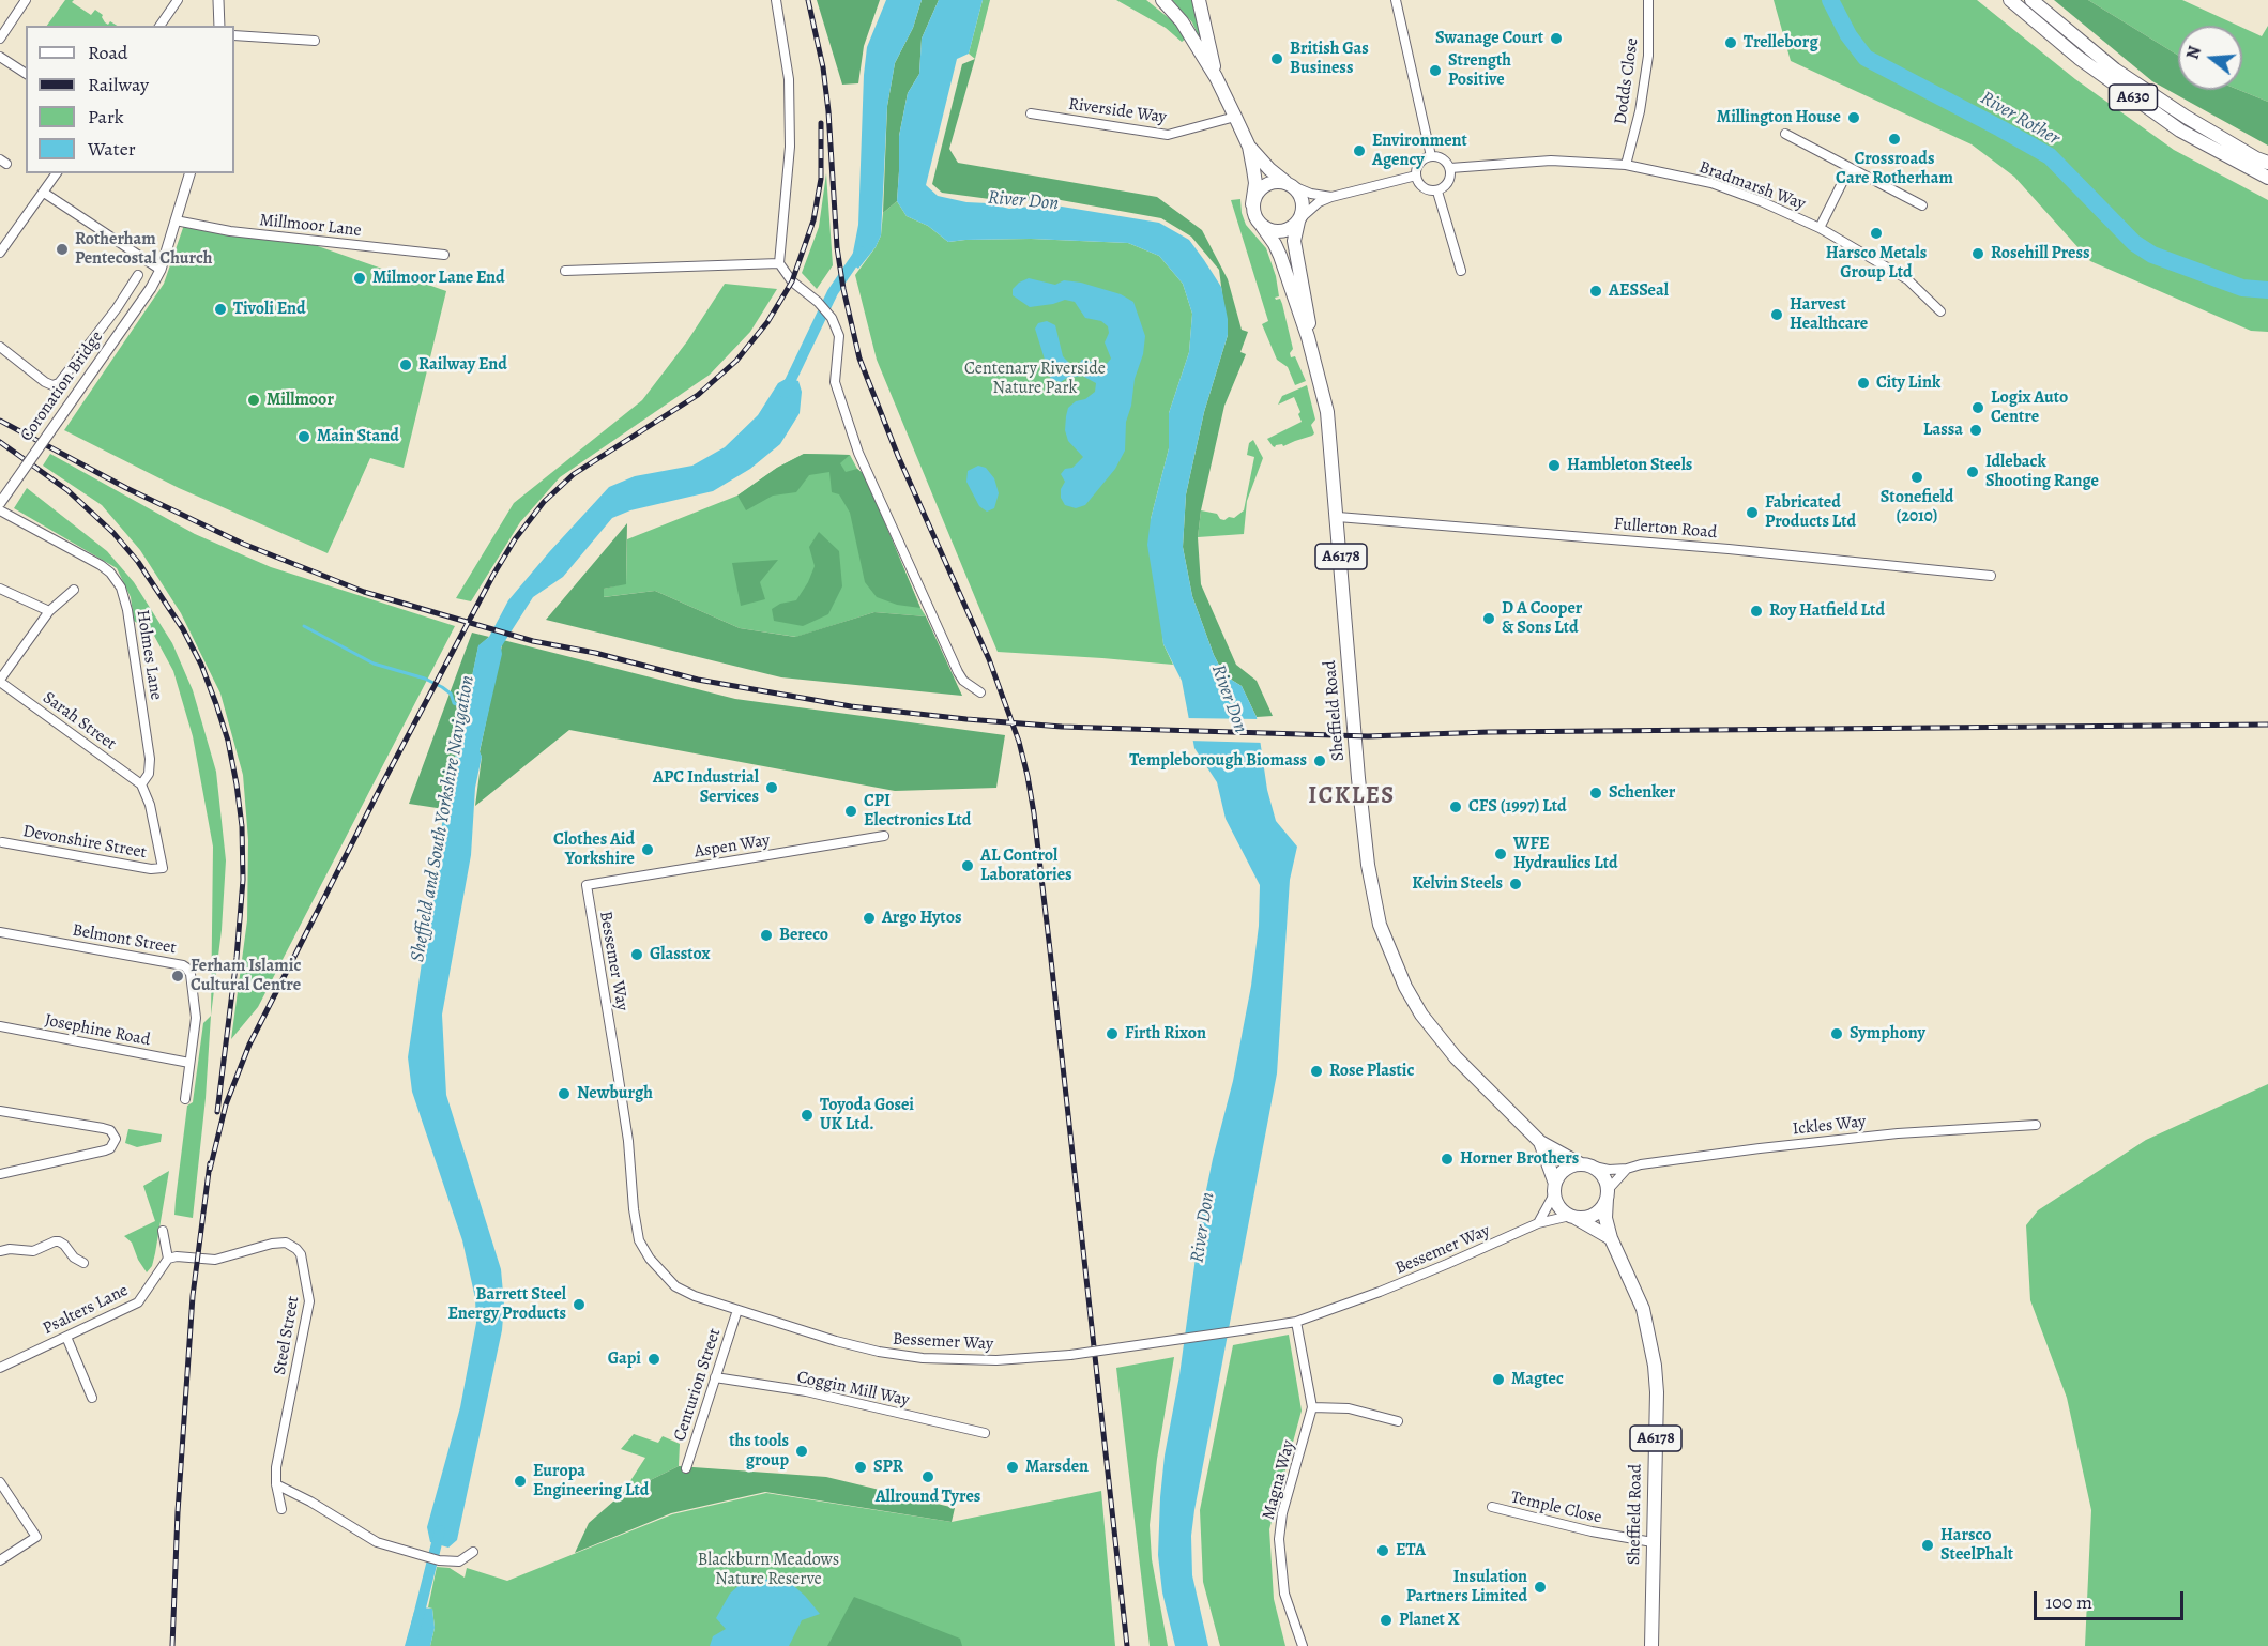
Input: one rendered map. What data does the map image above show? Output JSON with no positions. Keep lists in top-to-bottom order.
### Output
{
  "streets": {
    "main road": ["A630", "A6178", "Sheffield Road"],
    "street": [
      "Dodds Close",
      "Riverside Way",
      "Bradmarsh Way",
      "Millmoor Lane",
      "Coronation Bridge",
      "Fullerton Road",
      "Holmes Lane",
      "Sarah Street",
      "Devonshire Street",
      "Aspen Way",
      "Belmont Street",
      "Bessemer Way",
      "Josephine Road",
      "Ickles Way",
      "Psalters Lane",
      "Steel Street",
      "Centurion Street",
      "Coggin Mill Way",
      "Magna Way",
      "Temple Close"
    ]
  },
  "crossings": [
    ["Dodds Close", "Bradmarsh Way"],
    ["Riverside Way", "A6178"],
    ["Millmoor Lane", "Coronation Bridge"],
    ["Fullerton Road", "Sheffield Road"],
    ["A6178", "Sheffield Road"],
    ["Holmes Lane", "Sarah Street"],
    ["Holmes Lane", "Devonshire Street"],
    ["Sheffield Road", "Bessemer Way"],
    ["Sheffield Road", "Ickles Way"],
    ["Sheffield Road", "Temple Close"],
    ["Sarah Street", "Devonshire Street"],
    ["Aspen Way", "Bessemer Way"],
    ["Belmont Street", "Josephine Road"],
    ["Bessemer Way", "Ickles Way"],
    ["Bessemer Way", "Centurion Street"],
    ["Bessemer Way", "Magna Way"],
    ["Psalters Lane", "Steel Street"],
    ["Centurion Street", "Coggin Mill Way"]
  ],
  "districts": ["ICKLES"],
  "water": ["River Rother", "River Don", "Sheffield and South Yorkshire Navigation"],
  "parks": ["Centenary Riverside Nature Park", "Blackburn Meadows Nature Reserve"],
  "places": [
    "Swanage Court",
    "Trelleborg",
    "British Gas Business",
    "Strength Positive",
    "Millington House",
    "Crossroads Care Rotherham",
    "Environment Agency",
    "Harsco Metals Group Ltd",
    "Rotherham Pentecostal Church",
    "Rosehill Press",
    "Milmoor Lane End",
    "AESSeal",
    "Tivoli End",
    "Harvest Healthcare",
    "Railway End",
    "City Link",
    "Millmoor",
    "Logix Auto Centre",
    "Lassa",
    "Main Stand",
    "Hambleton Steels",
    "Idleback Shooting Range",
    "Stonefield (2010)",
    "Fabricated Products Ltd",
    "Roy Hatfield Ltd",
    "D A Cooper & Sons Ltd",
    "Templeborough Biomass",
    "APC Industrial Services",
    "Schenker",
    "CFS (1997) Ltd",
    "CPI Electronics Ltd",
    "Clothes Aid Yorkshire",
    "WFE Hydraulics Ltd",
    "AL Control Laboratories",
    "Kelvin Steels",
    "Argo Hytos",
    "Bereco",
    "Glasstox",
    "Ferham Islamic Cultural Centre",
    "Firth Rixon",
    "Symphony",
    "Rose Plastic",
    "Newburgh",
    "Toyoda Gosei UK Ltd.",
    "Horner Brothers",
    "Barrett Steel Energy Products",
    "Gapi",
    "Magtec",
    "ths tools group",
    "SPR",
    "Marsden",
    "Allround Tyres",
    "Europa Engineering Ltd",
    "Harsco SteelPhalt",
    "ETA",
    "Insulation Partners Limited",
    "Planet X"
  ],
  "legend": [
    "Road",
    "Railway",
    "Park",
    "Water"
  ],
  "scale_bar": "100 m",
  "north": "left"
}
